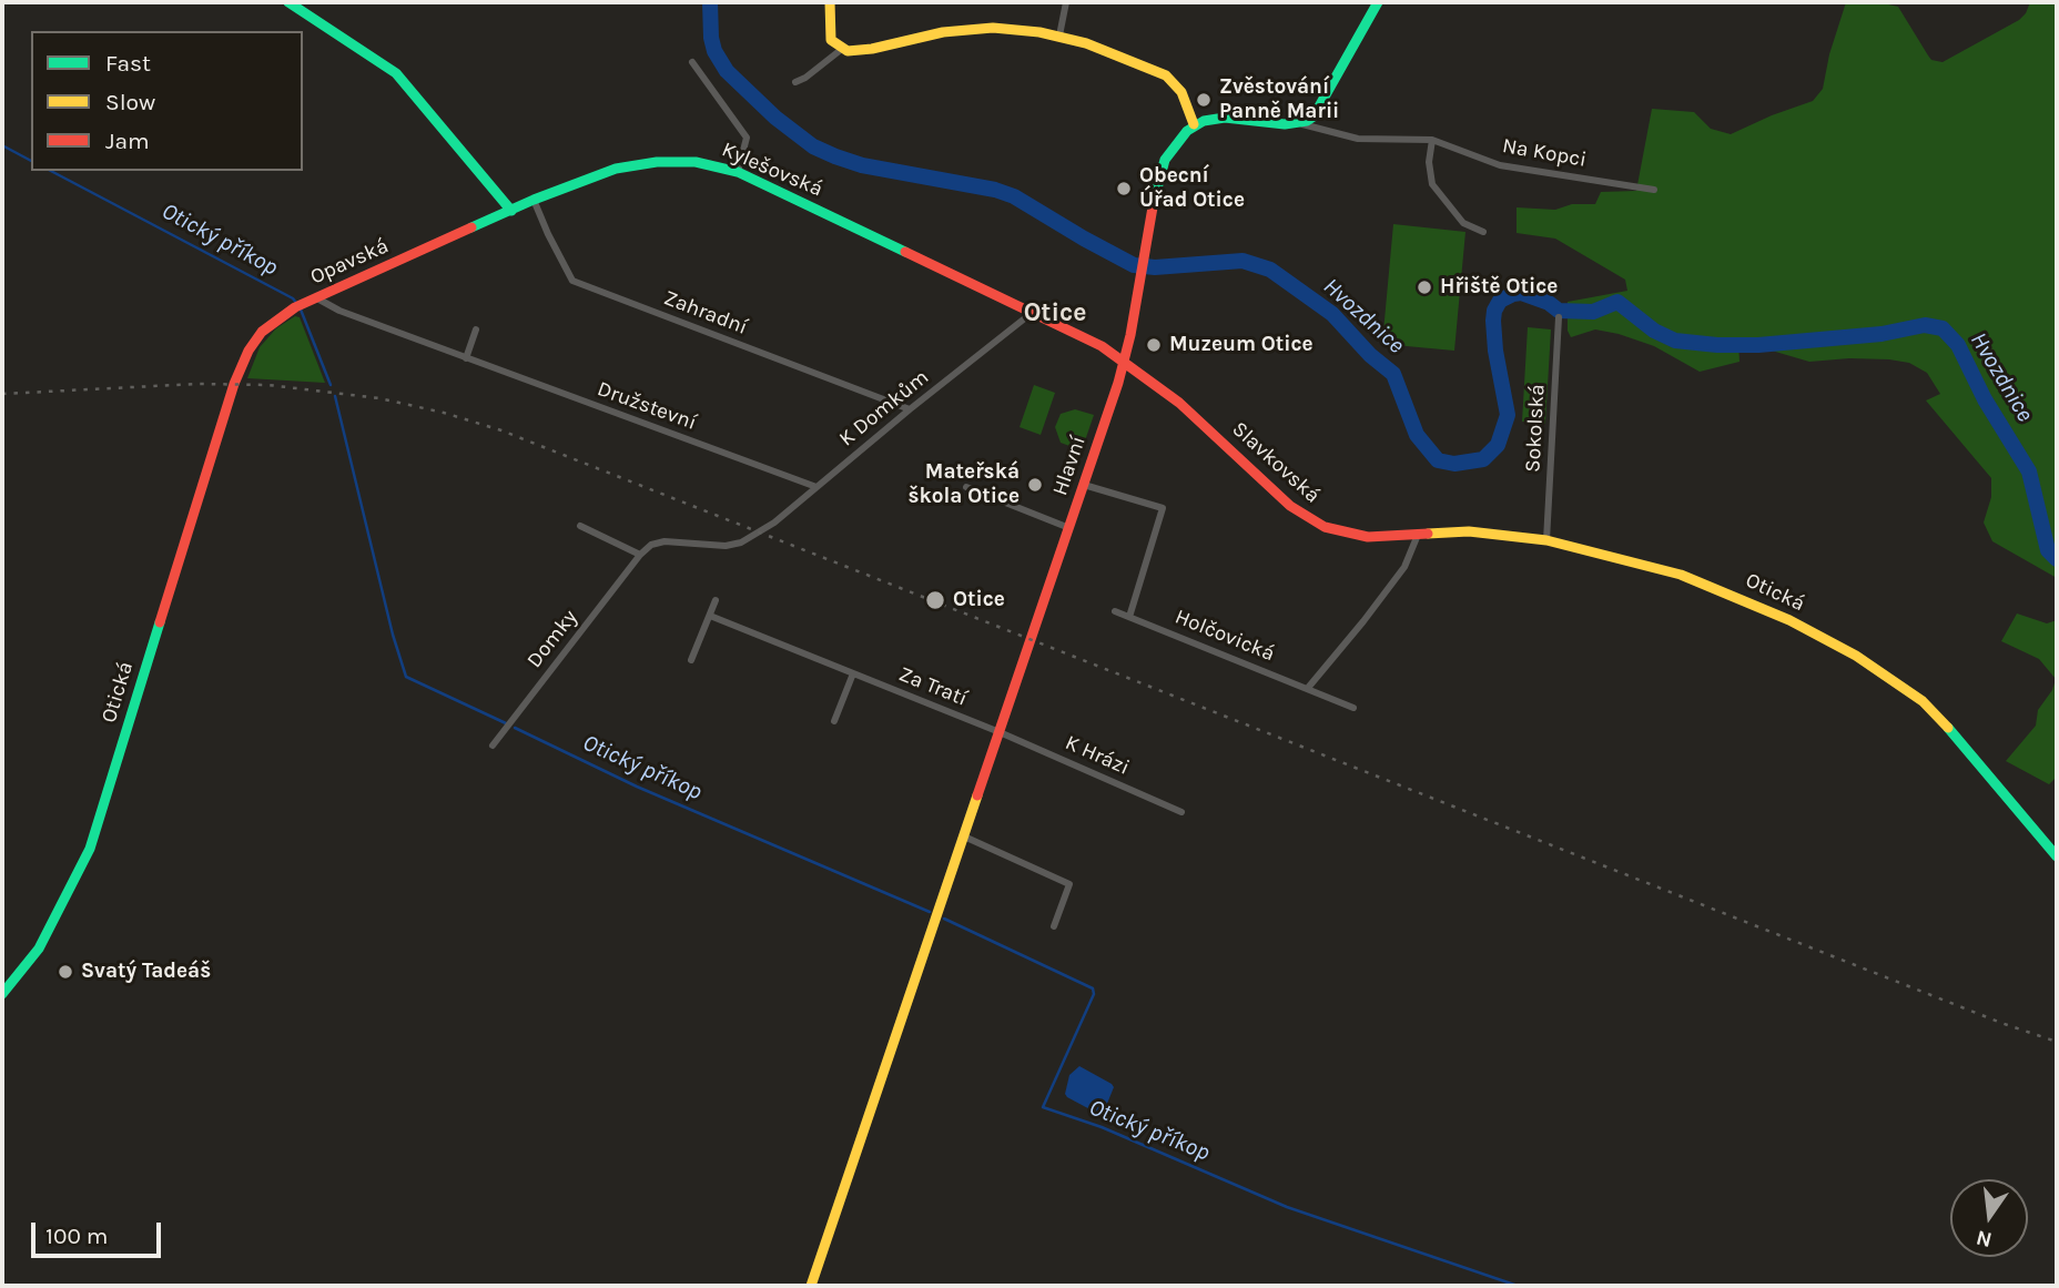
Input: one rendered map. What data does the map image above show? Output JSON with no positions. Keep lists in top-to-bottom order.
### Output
{
  "streets": {
    "main road": [
      "Kylešovská",
      "Opavská",
      "Slavkovská",
      "Hlavní",
      "Otická"
    ],
    "street": [
      "Na Kopci",
      "Zahradní",
      "Družstevní",
      "K Domkům",
      "Sokolská",
      "Holčovická",
      "Domky",
      "Za Tratí",
      "K Hrázi"
    ]
  },
  "crossings": [
    ["Kylešovská", "Opavská"],
    ["Kylešovská", "Zahradní"],
    ["Kylešovská", "K Domkům"],
    ["Kylešovská", "Slavkovská"],
    ["Kylešovská", "Hlavní"],
    ["Opavská", "Družstevní"],
    ["Opavská", "Otická"],
    ["Zahradní", "K Domkům"],
    ["Družstevní", "K Domkům"],
    ["K Domkům", "Domky"],
    ["Sokolská", "Otická"],
    ["Slavkovská", "Hlavní"],
    ["Slavkovská", "Otická"],
    ["Hlavní", "Za Tratí"],
    ["Hlavní", "K Hrázi"],
    ["Za Tratí", "K Hrázi"]
  ],
  "districts": ["Otice"],
  "water": ["Otický příkop", "Hvozdnice"],
  "places": [
    "Zvěstování Panně Marii",
    "Obecní Úřad Otice",
    "Hřiště Otice",
    "Muzeum Otice",
    "Mateřská škola Otice",
    "Otice",
    "Svatý Tadeáš"
  ],
  "legend": ["Fast", "Slow", "Jam"],
  "scale_bar": "100 m",
  "north": "bottom"
}
